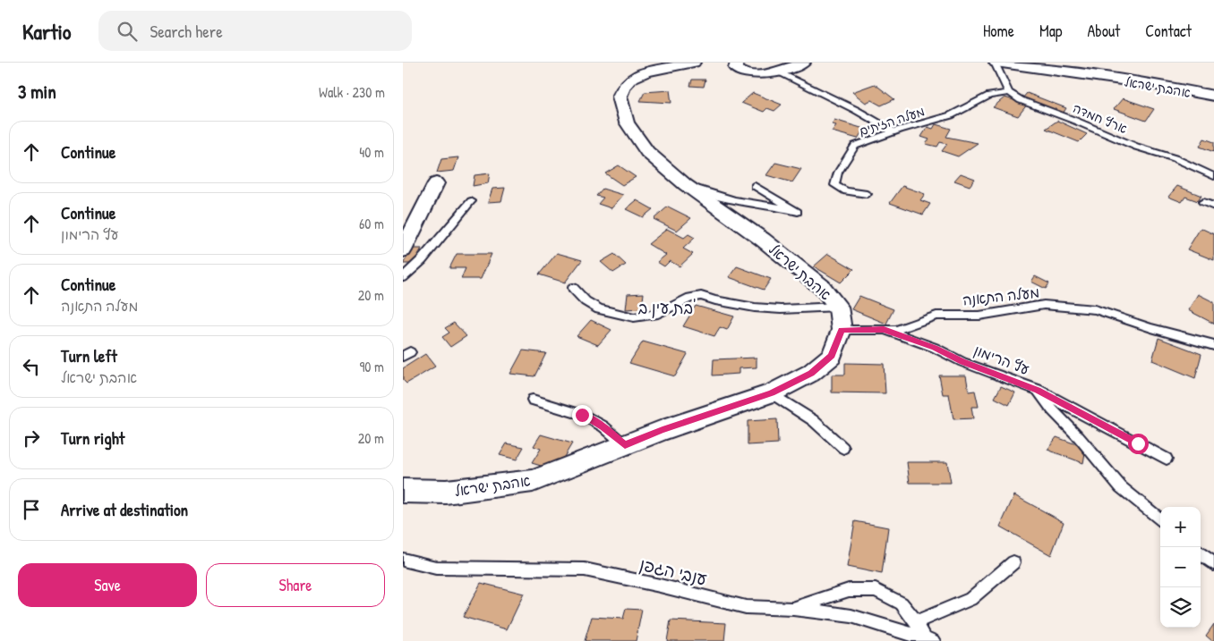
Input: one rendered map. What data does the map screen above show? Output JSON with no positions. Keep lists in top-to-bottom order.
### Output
{
  "streets": {
    "street": ["אהבת ישראל"],
    "lane": [
      "ארץ חמדה",
      "מעלה הזיתים",
      "מעלה התאנה",
      "עץ הרימון",
      "ענבי הגפן"
    ]
  },
  "crossings": [
    ["אהבת ישראל", "מעלה התאנה"],
    ["ארץ חמדה", "מעלה הזיתים"],
    ["מעלה התאנה", "עץ הרימון"]
  ],
  "districts": ["בת עין ב'"],
  "page": {
    "header": "Kartio",
    "search": "Search here",
    "nav": [
      "Home",
      "Map",
      "About",
      "Contact"
    ],
    "heading": ["3 min", "Walk · 230 m"],
    "list": [
      ["Continue", "40 m"],
      ["Continue", "עץ הרימון", "60 m"],
      ["Continue", "מעלה התאנה", "20 m"],
      ["Turn left", "אהבת ישראל", "90 m"],
      ["Turn right", "20 m"],
      "Arrive at destination"
    ],
    "map_buttons": ["+", "−"],
    "buttons": ["Save", "Share"]
  }
}
